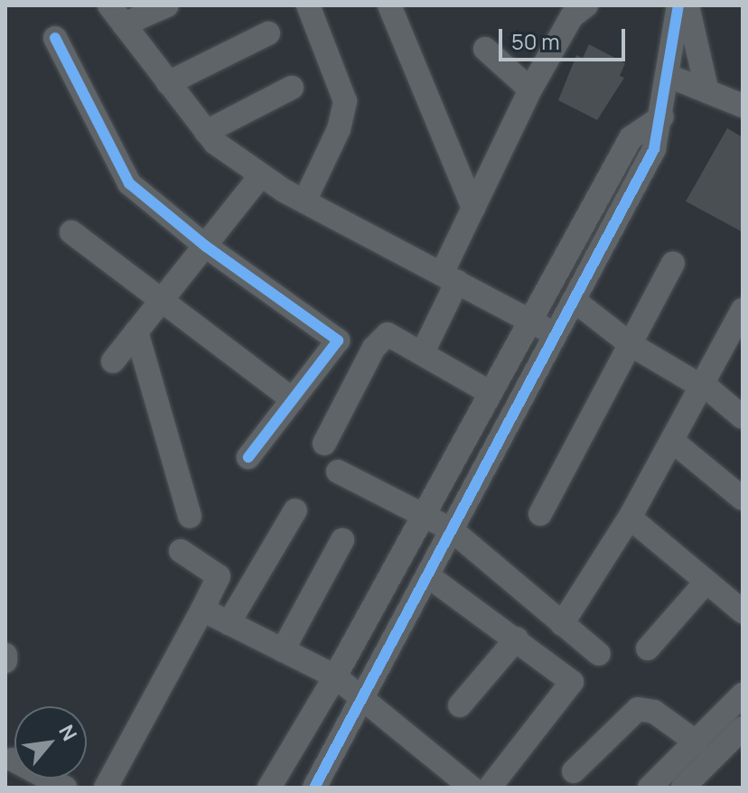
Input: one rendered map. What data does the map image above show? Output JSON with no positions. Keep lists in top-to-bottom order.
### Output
{
  "scale_bar": "50 m",
  "north": "top right"
}
